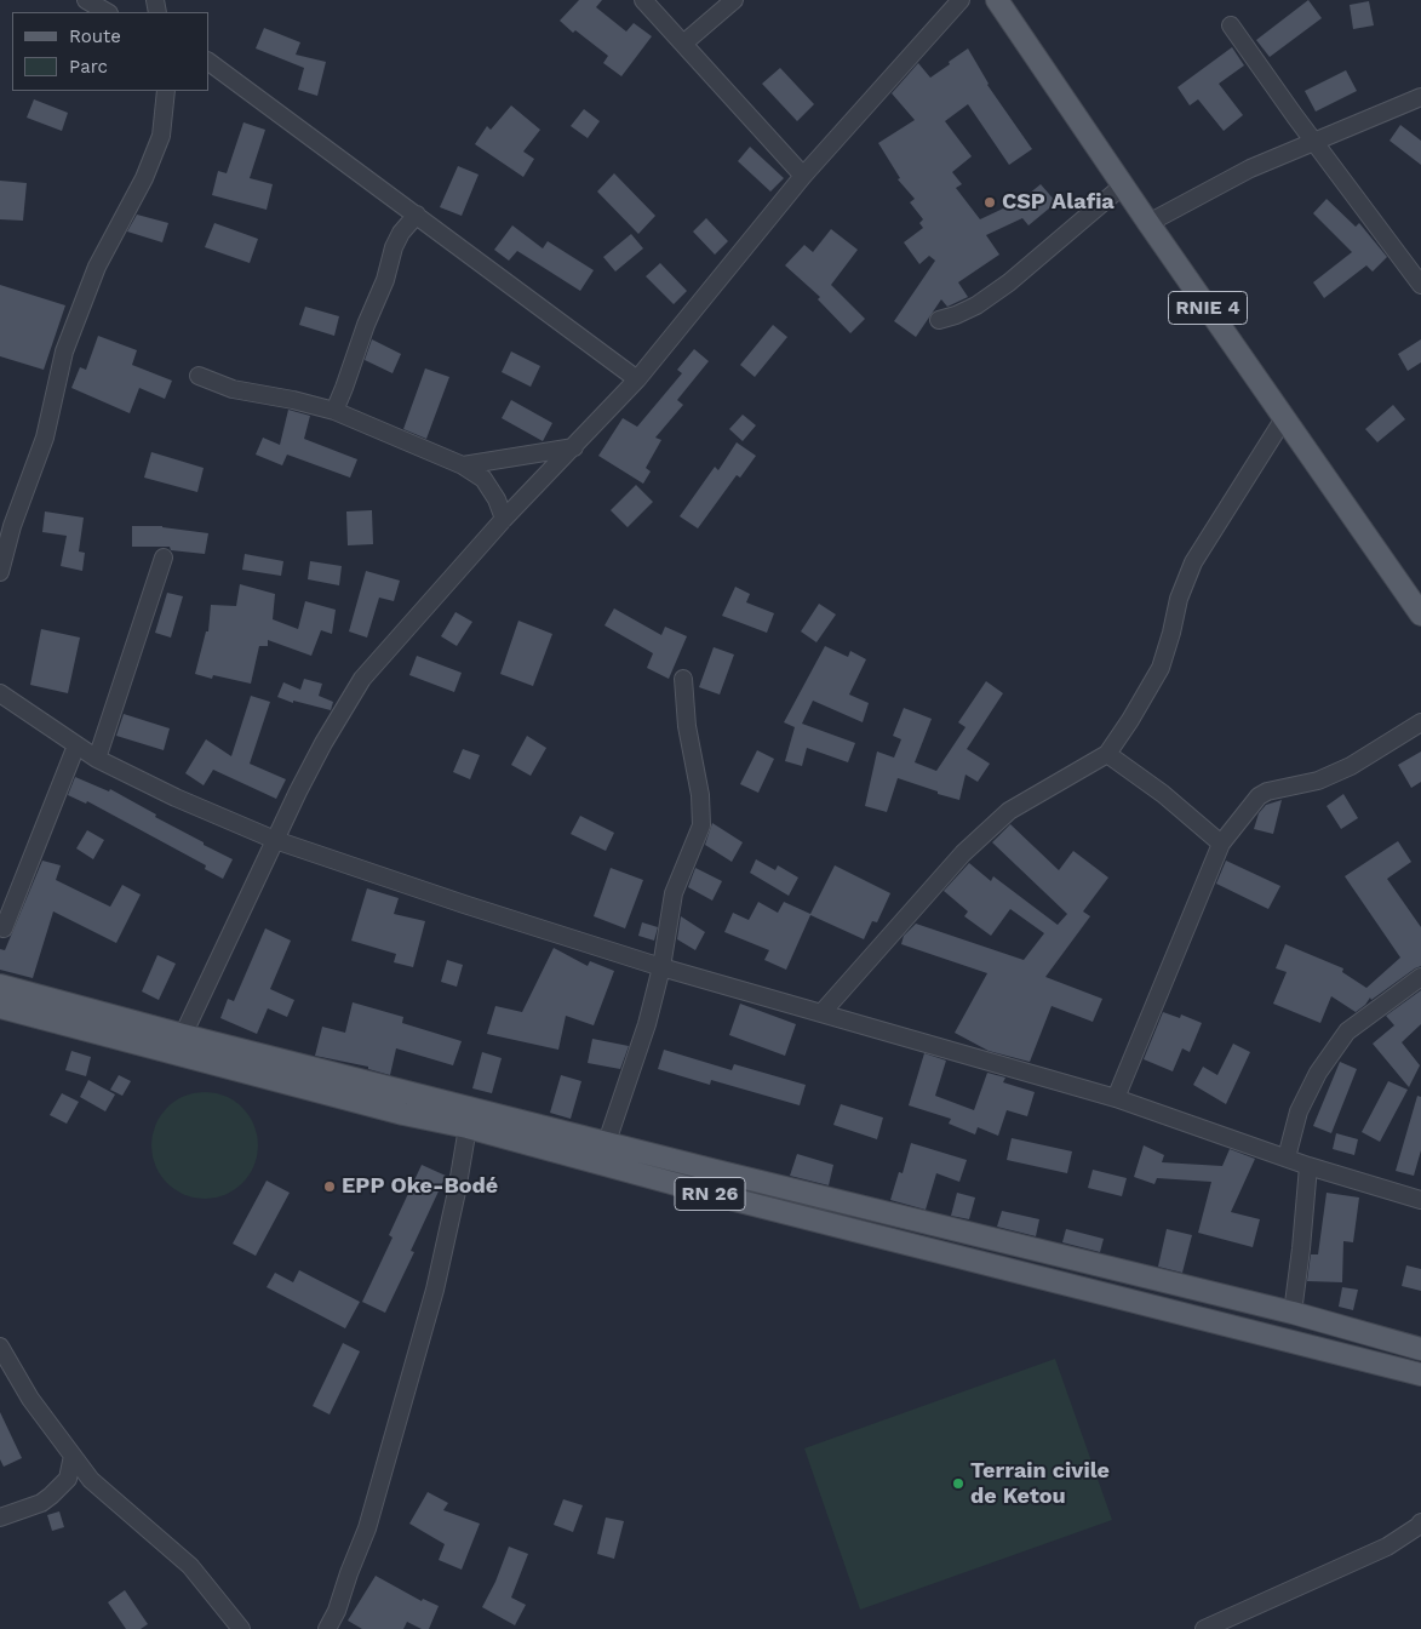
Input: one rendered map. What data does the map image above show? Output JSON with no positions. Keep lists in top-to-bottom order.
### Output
{
  "streets": {
    "main road": ["RNIE 4", "RN 26"]
  },
  "places": ["CSP Alafia", "EPP Oke-Bodé", "Terrain civile de Ketou"],
  "legend": ["Route", "Parc"]
}
